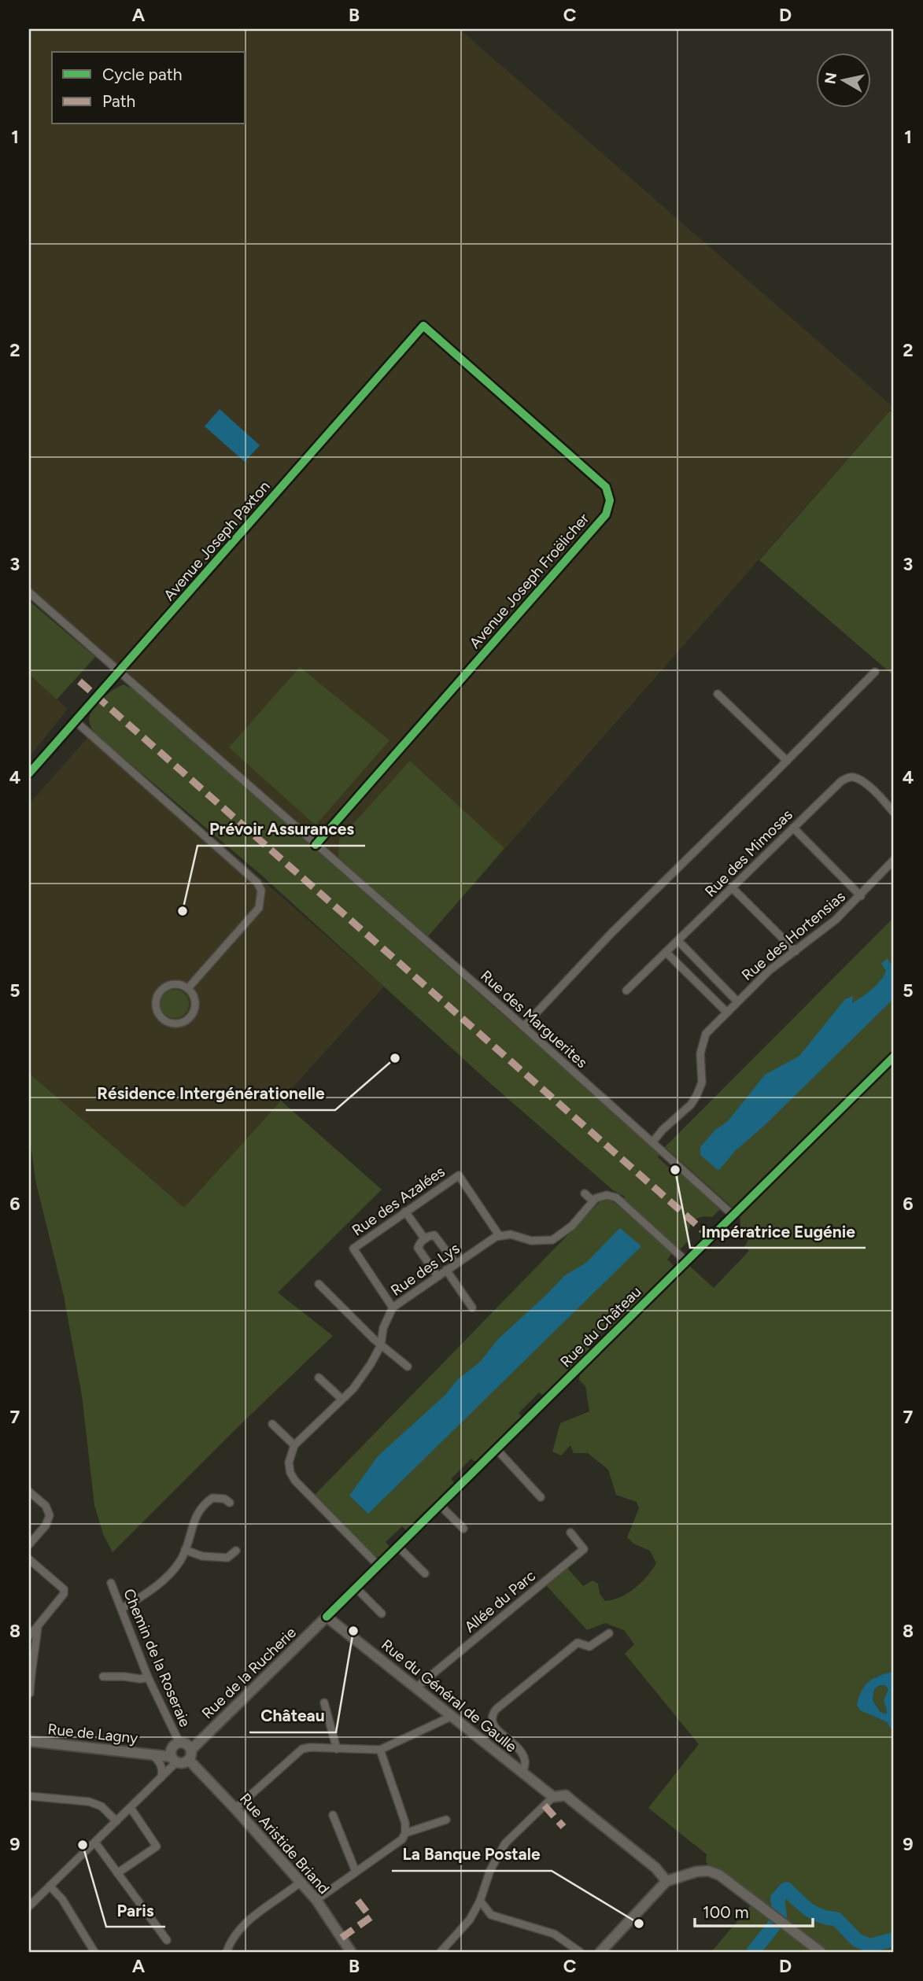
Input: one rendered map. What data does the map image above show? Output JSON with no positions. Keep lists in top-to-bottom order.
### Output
{
  "streets": {
    "main road": [
      "Rue de la Rucherie",
      "Rue du Général de Gaulle",
      "Rue de Lagny",
      "Rue Aristide Briand"
    ],
    "street": [
      "Avenue Joseph Paxton",
      "Avenue Joseph Froëlicher",
      "Rue des Mimosas",
      "Rue des Hortensias",
      "Rue des Marguerites",
      "Rue des Azalées",
      "Rue des Lys",
      "Rue du Château",
      "Allée du Parc",
      "Chemin de la Roseraie"
    ]
  },
  "crossings": [
    ["Avenue Joseph Paxton", "Avenue Joseph Froëlicher"],
    ["Avenue Joseph Froëlicher", "Rue des Marguerites"],
    ["Rue des Hortensias", "Rue des Marguerites"],
    ["Rue des Marguerites", "Rue du Château"],
    ["Rue des Azalées", "Rue des Lys"],
    ["Rue du Château", "Rue de la Rucherie"],
    ["Rue du Château", "Rue du Général de Gaulle"],
    ["Allée du Parc", "Rue du Général de Gaulle"],
    ["Chemin de la Roseraie", "Rue de la Rucherie"],
    ["Chemin de la Roseraie", "Rue de Lagny"],
    ["Chemin de la Roseraie", "Rue Aristide Briand"],
    ["Rue de la Rucherie", "Rue du Général de Gaulle"],
    ["Rue de la Rucherie", "Rue de Lagny"],
    ["Rue de la Rucherie", "Rue Aristide Briand"],
    ["Rue de Lagny", "Rue Aristide Briand"]
  ],
  "places": [
    "Prévoir Assurances",
    "Résidence Intergénérationelle",
    "Impératrice Eugénie",
    "Château",
    "Paris",
    "La Banque Postale"
  ],
  "legend": ["Cycle path", "Path"],
  "scale_bar": "100 m",
  "north": "left",
  "grid": {
    "columns": [
      "A",
      "B",
      "C",
      "D"
    ],
    "rows": [
      "1",
      "2",
      "3",
      "4",
      "5",
      "6",
      "7",
      "8",
      "9"
    ]
  }
}
